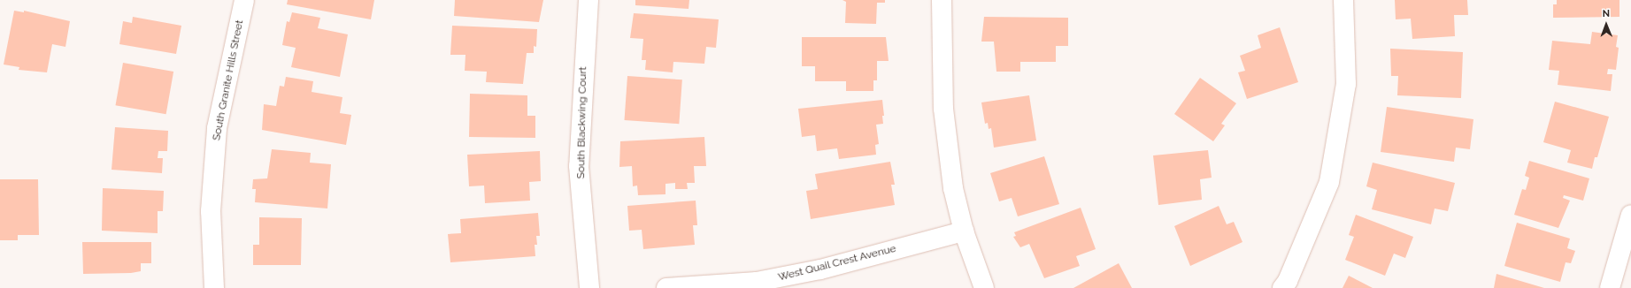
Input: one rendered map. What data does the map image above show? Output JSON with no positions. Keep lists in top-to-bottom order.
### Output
{
  "streets": {
    "street": ["South Granite Hills Street", "South Blackwing Court", "West Quail Crest Avenue"]
  },
  "north": "top"
}
